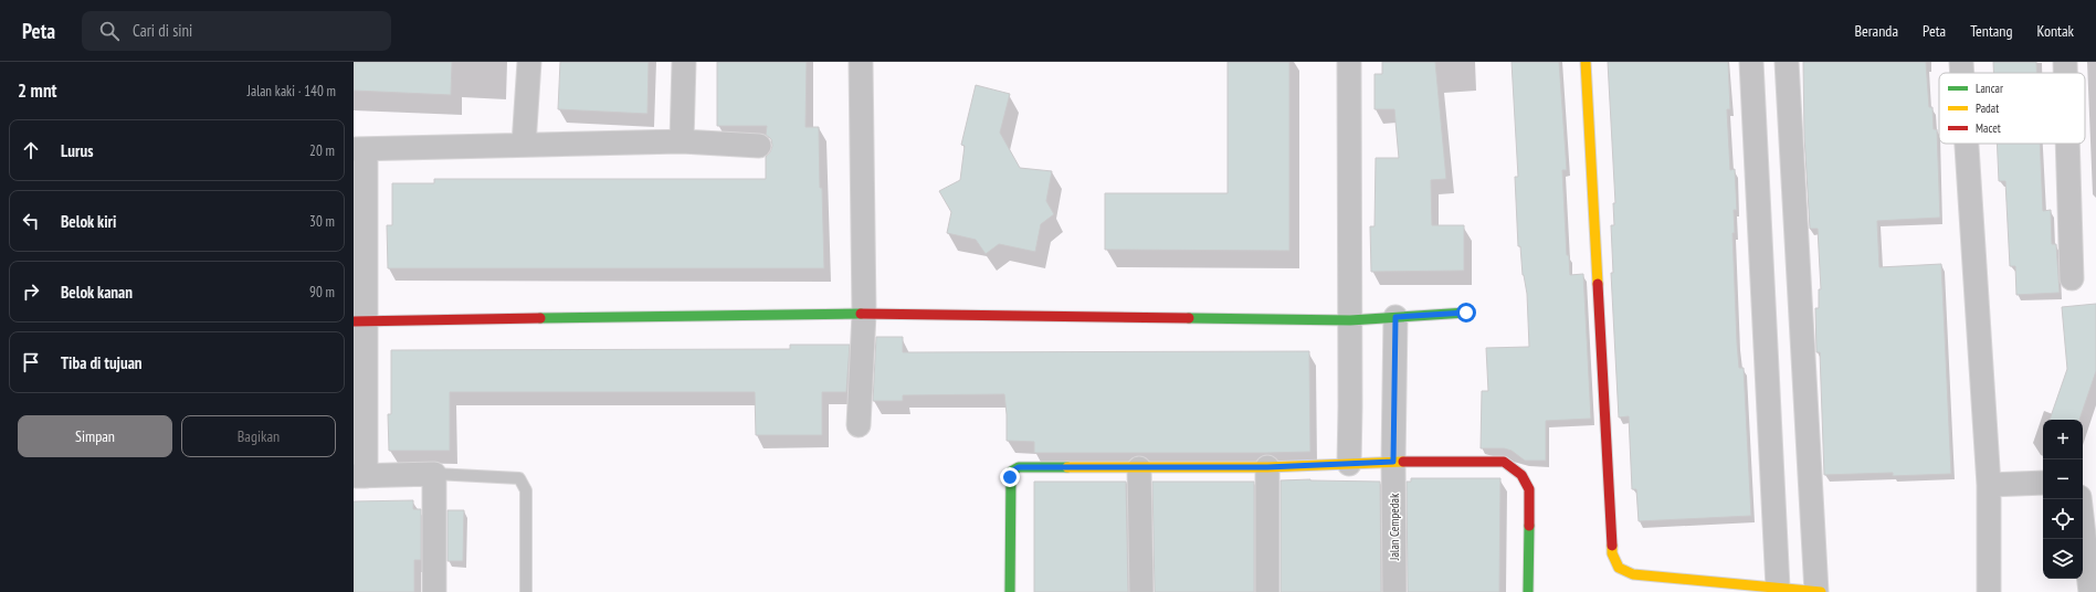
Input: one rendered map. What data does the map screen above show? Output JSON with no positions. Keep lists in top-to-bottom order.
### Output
{
  "streets": {
    "street": ["Jalan Cempedak"]
  },
  "legend": ["Lancar", "Padat", "Macet"],
  "page": {
    "header": "Peta",
    "search": "Cari di sini",
    "nav": [
      "Beranda",
      "Peta",
      "Tentang",
      "Kontak"
    ],
    "heading": ["2 mnt", "Jalan kaki · 140 m"],
    "list": [
      ["Lurus", "20 m"],
      ["Belok kiri", "30 m"],
      ["Belok kanan", "90 m"],
      "Tiba di tujuan"
    ],
    "buttons": ["Simpan", "Bagikan"],
    "map_buttons": ["+", "−"]
  }
}
